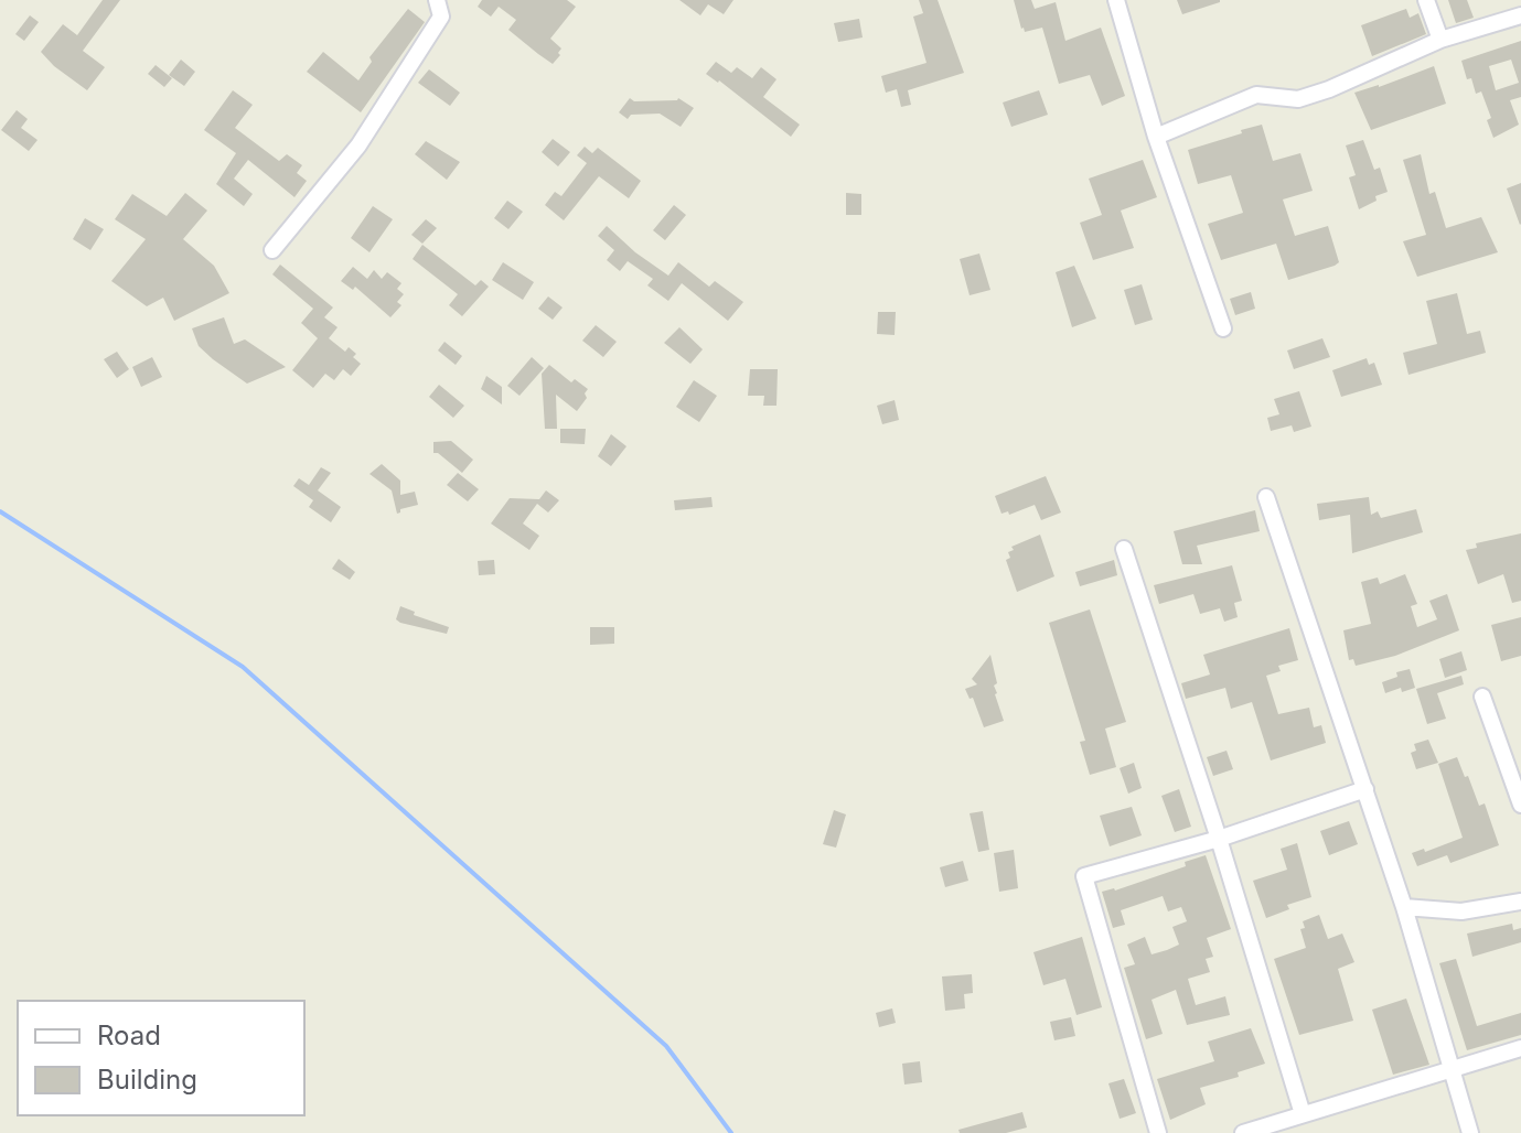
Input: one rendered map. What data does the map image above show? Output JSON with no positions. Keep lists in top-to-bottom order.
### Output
{
  "legend": ["Road", "Building"]
}
